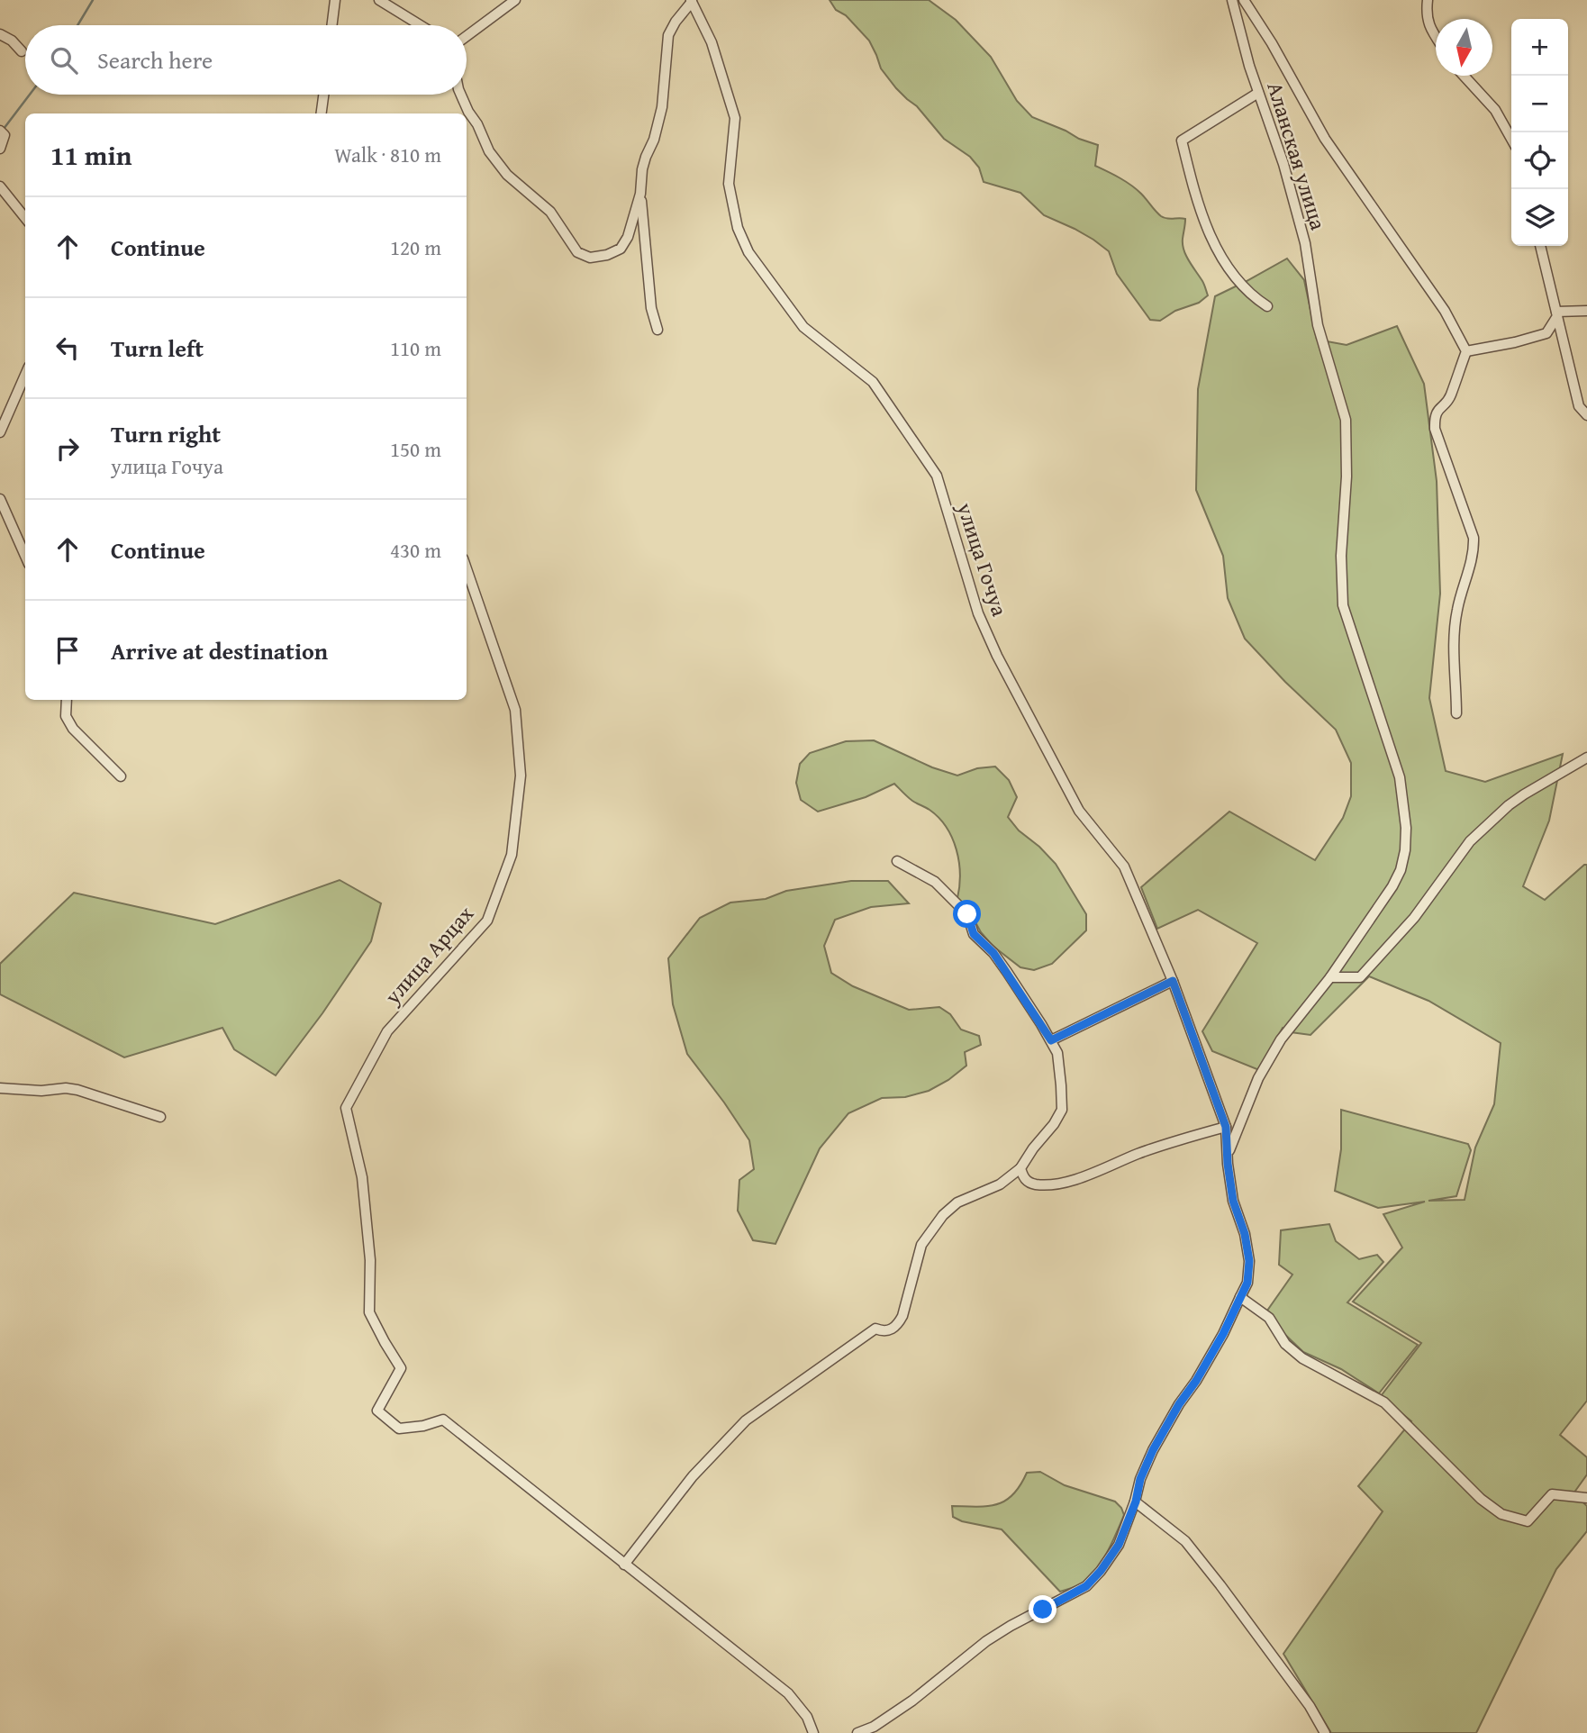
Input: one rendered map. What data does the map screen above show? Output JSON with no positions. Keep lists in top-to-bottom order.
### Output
{
  "streets": {
    "street": ["Аланская улица", "улица Гочуа", "улица Арцах"]
  },
  "crossings": [
    ["Аланская улица", "улица Гочуа"]
  ],
  "north": "bottom",
  "page": {
    "map_buttons": ["+", "−"],
    "search": "Search here",
    "heading": ["11 min", "Walk · 810 m"],
    "list": [
      ["Continue", "120 m"],
      ["Turn left", "110 m"],
      ["Turn right", "улица Гочуа", "150 m"],
      ["Continue", "430 m"],
      "Arrive at destination"
    ]
  }
}
